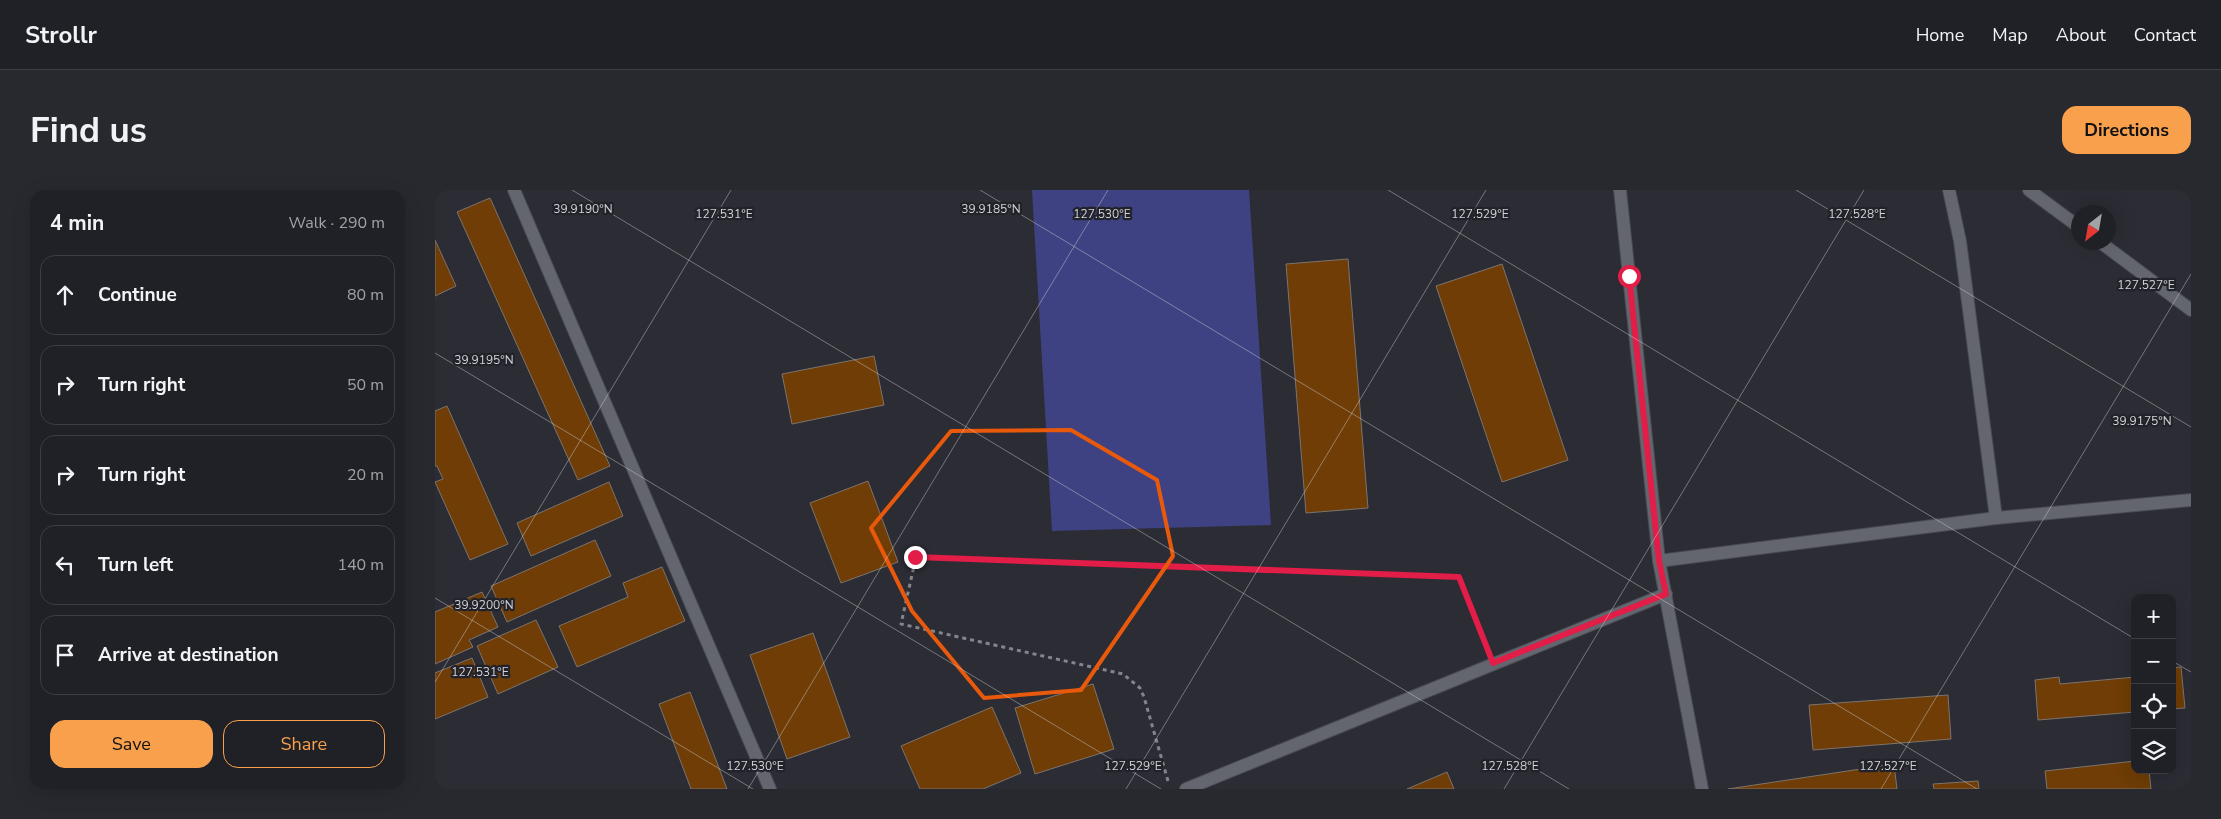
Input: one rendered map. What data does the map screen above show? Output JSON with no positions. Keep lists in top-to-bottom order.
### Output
{
  "north": "bottom left",
  "page": {
    "header": "Strollr",
    "nav": [
      "Home",
      "Map",
      "About",
      "Contact"
    ],
    "buttons": [
      "Directions",
      ["Save", "Share"]
    ],
    "title": "Find us",
    "heading": ["4 min", "Walk · 290 m"],
    "list": [
      ["Continue", "80 m"],
      ["Turn right", "50 m"],
      ["Turn right", "20 m"],
      ["Turn left", "140 m"],
      "Arrive at destination"
    ],
    "map_buttons": ["+", "−"]
  },
  "coordinates": [
    "39.9190°N",
    "39.9185°N",
    "127.530°E",
    "127.529°E",
    "127.531°E",
    "127.528°E",
    "127.527°E",
    "39.9195°N",
    "39.9175°N",
    "39.9200°N"
  ]
}
